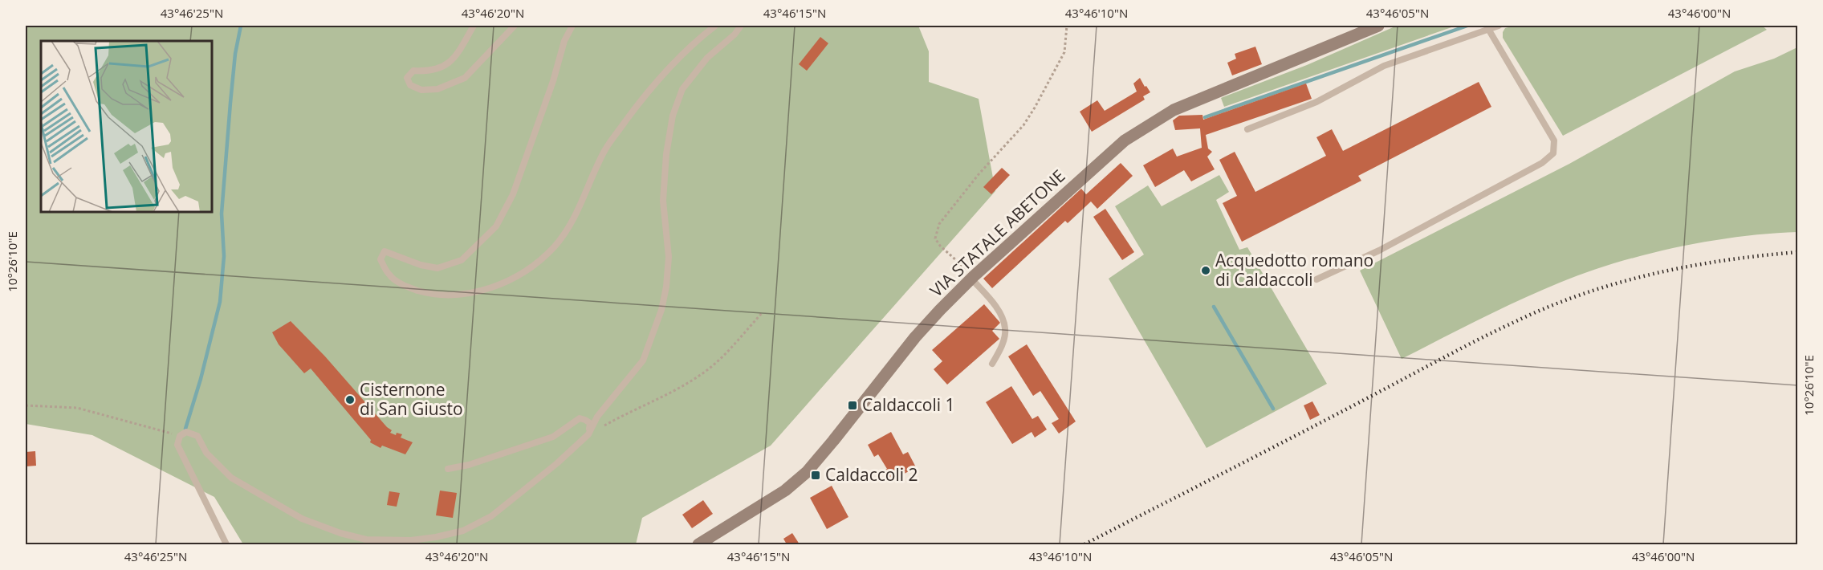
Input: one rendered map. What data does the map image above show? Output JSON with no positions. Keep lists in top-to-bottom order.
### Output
{
  "streets": {
    "main road": ["VIA STATALE ABETONE"]
  },
  "places": {
    "other": ["Acquedotto romano di Caldaccoli", "Cisternone di San Giusto"],
    "transit": ["Caldaccoli 1", "Caldaccoli 2"]
  },
  "coordinates": [
    "43°46'25\"N",
    "43°46'20\"N",
    "43°46'15\"N",
    "43°46'10\"N",
    "43°46'05\"N",
    "43°46'00\"N",
    "10°26'10\"E"
  ]
}
